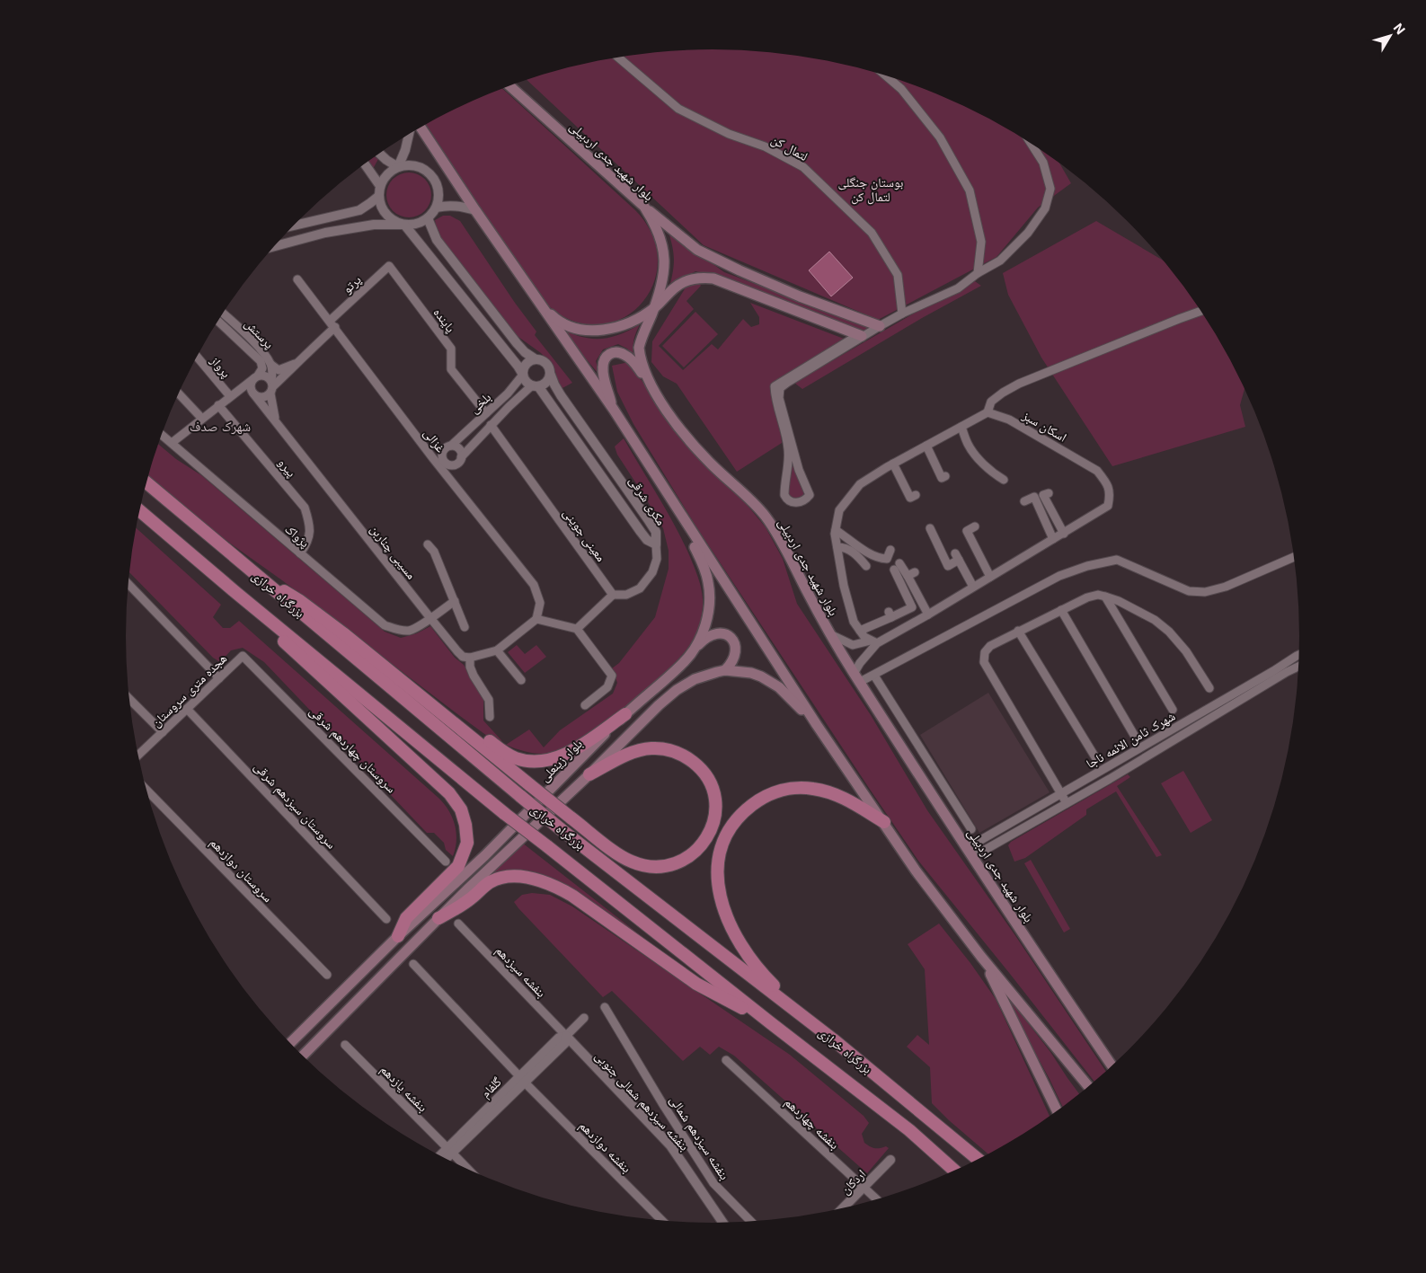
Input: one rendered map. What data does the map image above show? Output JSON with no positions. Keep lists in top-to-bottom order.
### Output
{
  "streets": {
    "highway": ["بزرگراه خرازی"],
    "main road": ["بلوار شهید جدی اردبیلی", "بلوار زینعلی"],
    "street": [
      "لتمال کن",
      "پرتو",
      "پاینده",
      "پرستش",
      "پرواز",
      "بلخی",
      "اسکان سبز",
      "غزالی",
      "پیرو",
      "مکری شرقی",
      "معینی جوینی",
      "پژواک",
      "مسیبی چناربن",
      "هجده متری سروستان",
      "شهرک ثامن الائمه ناجا",
      "سروستان چهاردهم شرقی",
      "سروستان سیزدهم شرقی",
      "سروستان دوازدهم",
      "بنفشه سیزدهم",
      "گلفام",
      "بنفشه یازدهم",
      "بنفشه سیزدهم شمالی جنوبی",
      "بنفشه چهاردهم",
      "بنفشه سیزدهم شمالی",
      "بنفشه دوازدهم",
      "اردکان"
    ]
  },
  "crossings": [
    ["بلوار شهید جدی اردبیلی", "اسکان سبز"],
    ["بلوار شهید جدی اردبیلی", "شهرک ثامن الائمه ناجا"],
    ["پرتو", "پاینده"],
    ["پرتو", "غزالی"],
    ["پاینده", "بلخی"],
    ["پرستش", "مسیبی چناربن"],
    ["بلخی", "غزالی"],
    ["بلخی", "مکری شرقی"],
    ["بلخی", "معینی جوینی"],
    ["پیرو", "پژواک"],
    ["پژواک", "مسیبی چناربن"],
    ["هجده متری سروستان", "سروستان چهاردهم شرقی"],
    ["هجده متری سروستان", "سروستان سیزدهم شرقی"],
    ["بنفشه سیزدهم", "گلفام"],
    ["بنفشه سیزدهم", "بنفشه سیزدهم شمالی جنوبی"],
    ["گلفام", "بنفشه یازدهم"],
    ["گلفام", "بنفشه سیزدهم شمالی جنوبی"],
    ["گلفام", "بنفشه دوازدهم"],
    ["بنفشه چهاردهم", "اردکان"]
  ],
  "districts": ["شهرک صدف"],
  "parks": ["بوستان جنگلی لتمال کن"],
  "north": "top right"
}
